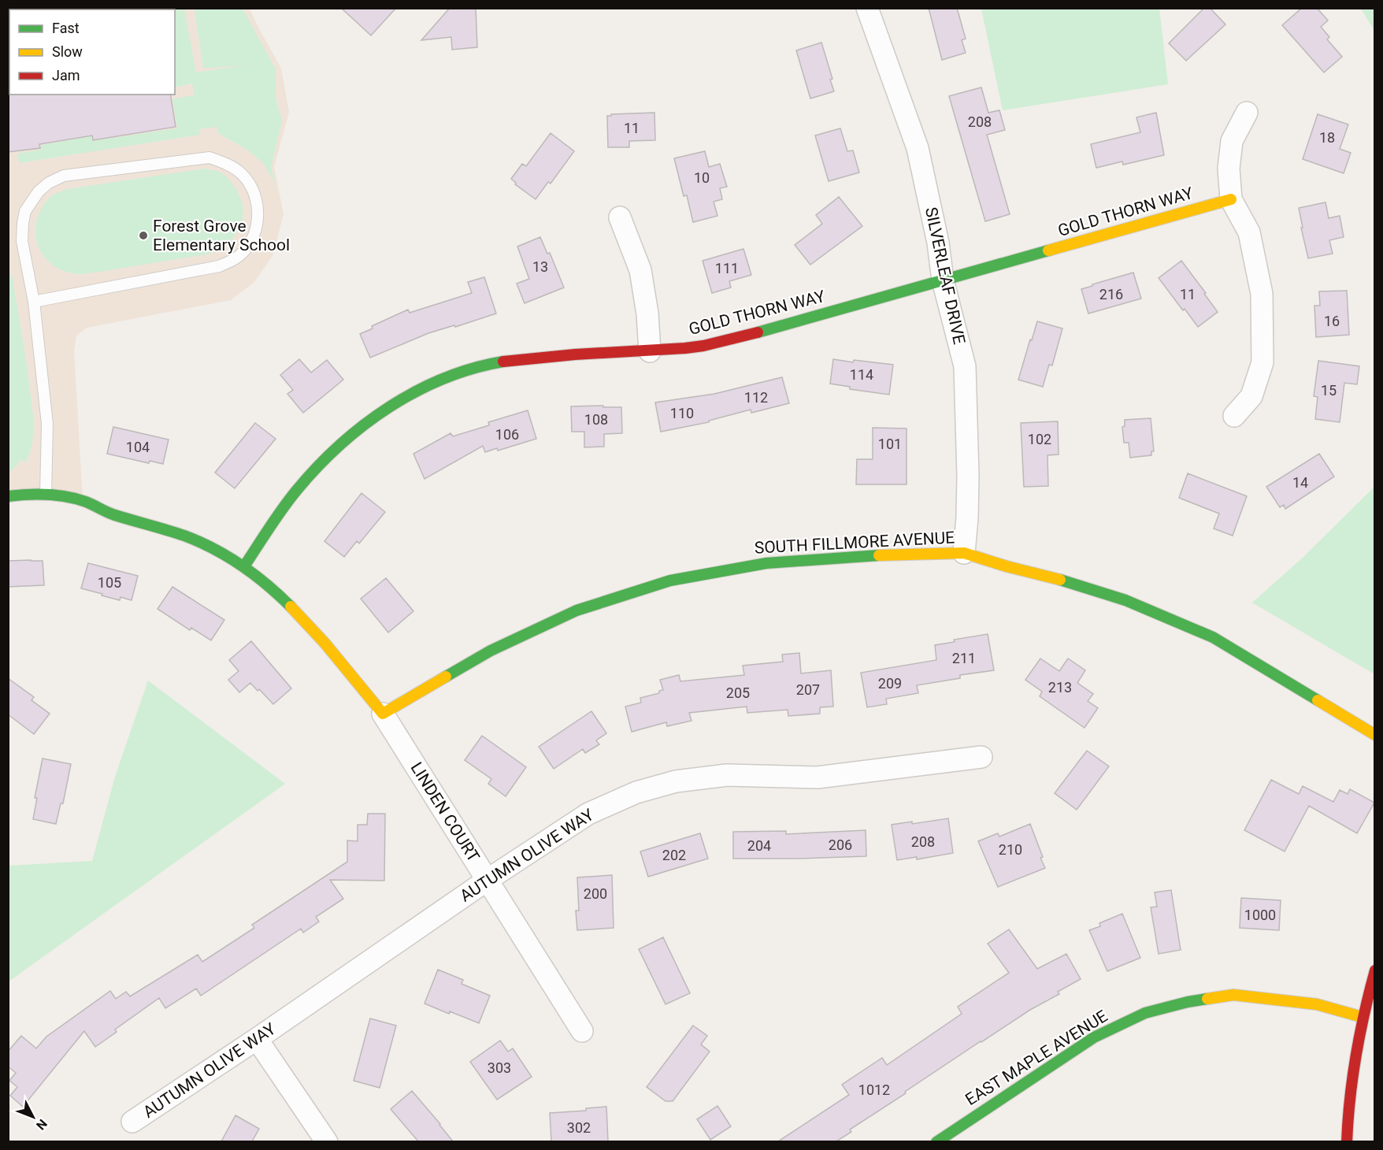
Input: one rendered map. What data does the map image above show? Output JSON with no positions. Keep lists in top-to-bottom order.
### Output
{
  "streets": {
    "street": [
      "GOLD THORN WAY",
      "SILVERLEAF DRIVE",
      "SOUTH FILLMORE AVENUE",
      "LINDEN COURT",
      "AUTUMN OLIVE WAY",
      "EAST MAPLE AVENUE"
    ]
  },
  "crossings": [
    ["GOLD THORN WAY", "SILVERLEAF DRIVE"],
    ["SILVERLEAF DRIVE", "SOUTH FILLMORE AVENUE"],
    ["SOUTH FILLMORE AVENUE", "LINDEN COURT"],
    ["LINDEN COURT", "AUTUMN OLIVE WAY"]
  ],
  "places": ["Forest Grove Elementary School"],
  "house_numbers": [
    "208",
    "11",
    "18",
    "10",
    "13",
    "111",
    "216",
    "11",
    "16",
    "114",
    "15",
    "112",
    "110",
    "108",
    "106",
    "102",
    "101",
    "104",
    "14",
    "105",
    "211",
    "209",
    "213",
    "207",
    "205",
    "208",
    "206",
    "204",
    "210",
    "202",
    "200",
    "1000",
    "303",
    "1012",
    "302"
  ],
  "legend": ["Fast", "Slow", "Jam"],
  "north": "bottom right"
}
